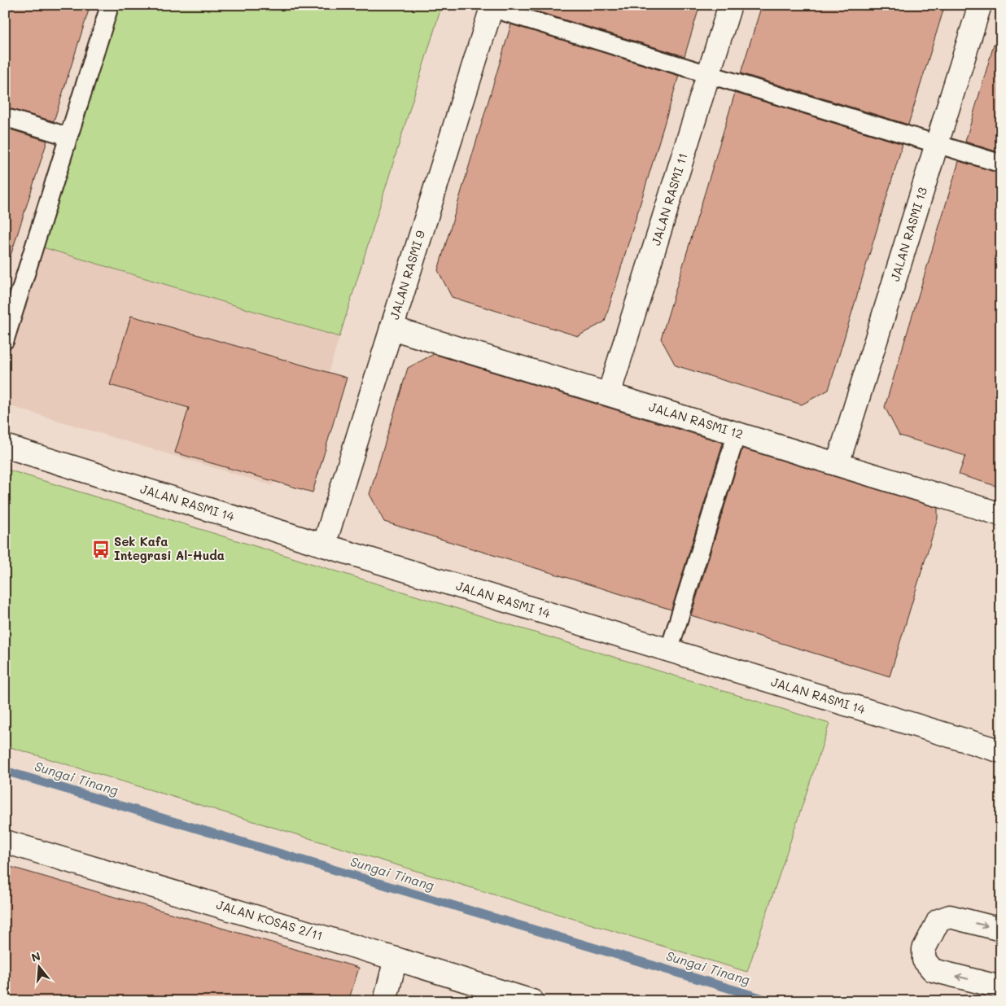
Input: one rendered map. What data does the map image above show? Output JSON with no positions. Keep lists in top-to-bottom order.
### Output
{
  "streets": {
    "street": [
      "JALAN RASMI 11",
      "JALAN RASMI 13",
      "JALAN RASMI 9",
      "JALAN RASMI 12",
      "JALAN RASMI 14",
      "JALAN KOSAS 2/11"
    ]
  },
  "crossings": [
    ["JALAN RASMI 11", "JALAN RASMI 12"],
    ["JALAN RASMI 13", "JALAN RASMI 12"],
    ["JALAN RASMI 9", "JALAN RASMI 12"],
    ["JALAN RASMI 9", "JALAN RASMI 14"]
  ],
  "water": ["Sungai Tinang"],
  "places": {
    "bus stop": ["Sek Kafa Integrasi Al-Huda"]
  },
  "north": "top"
}
